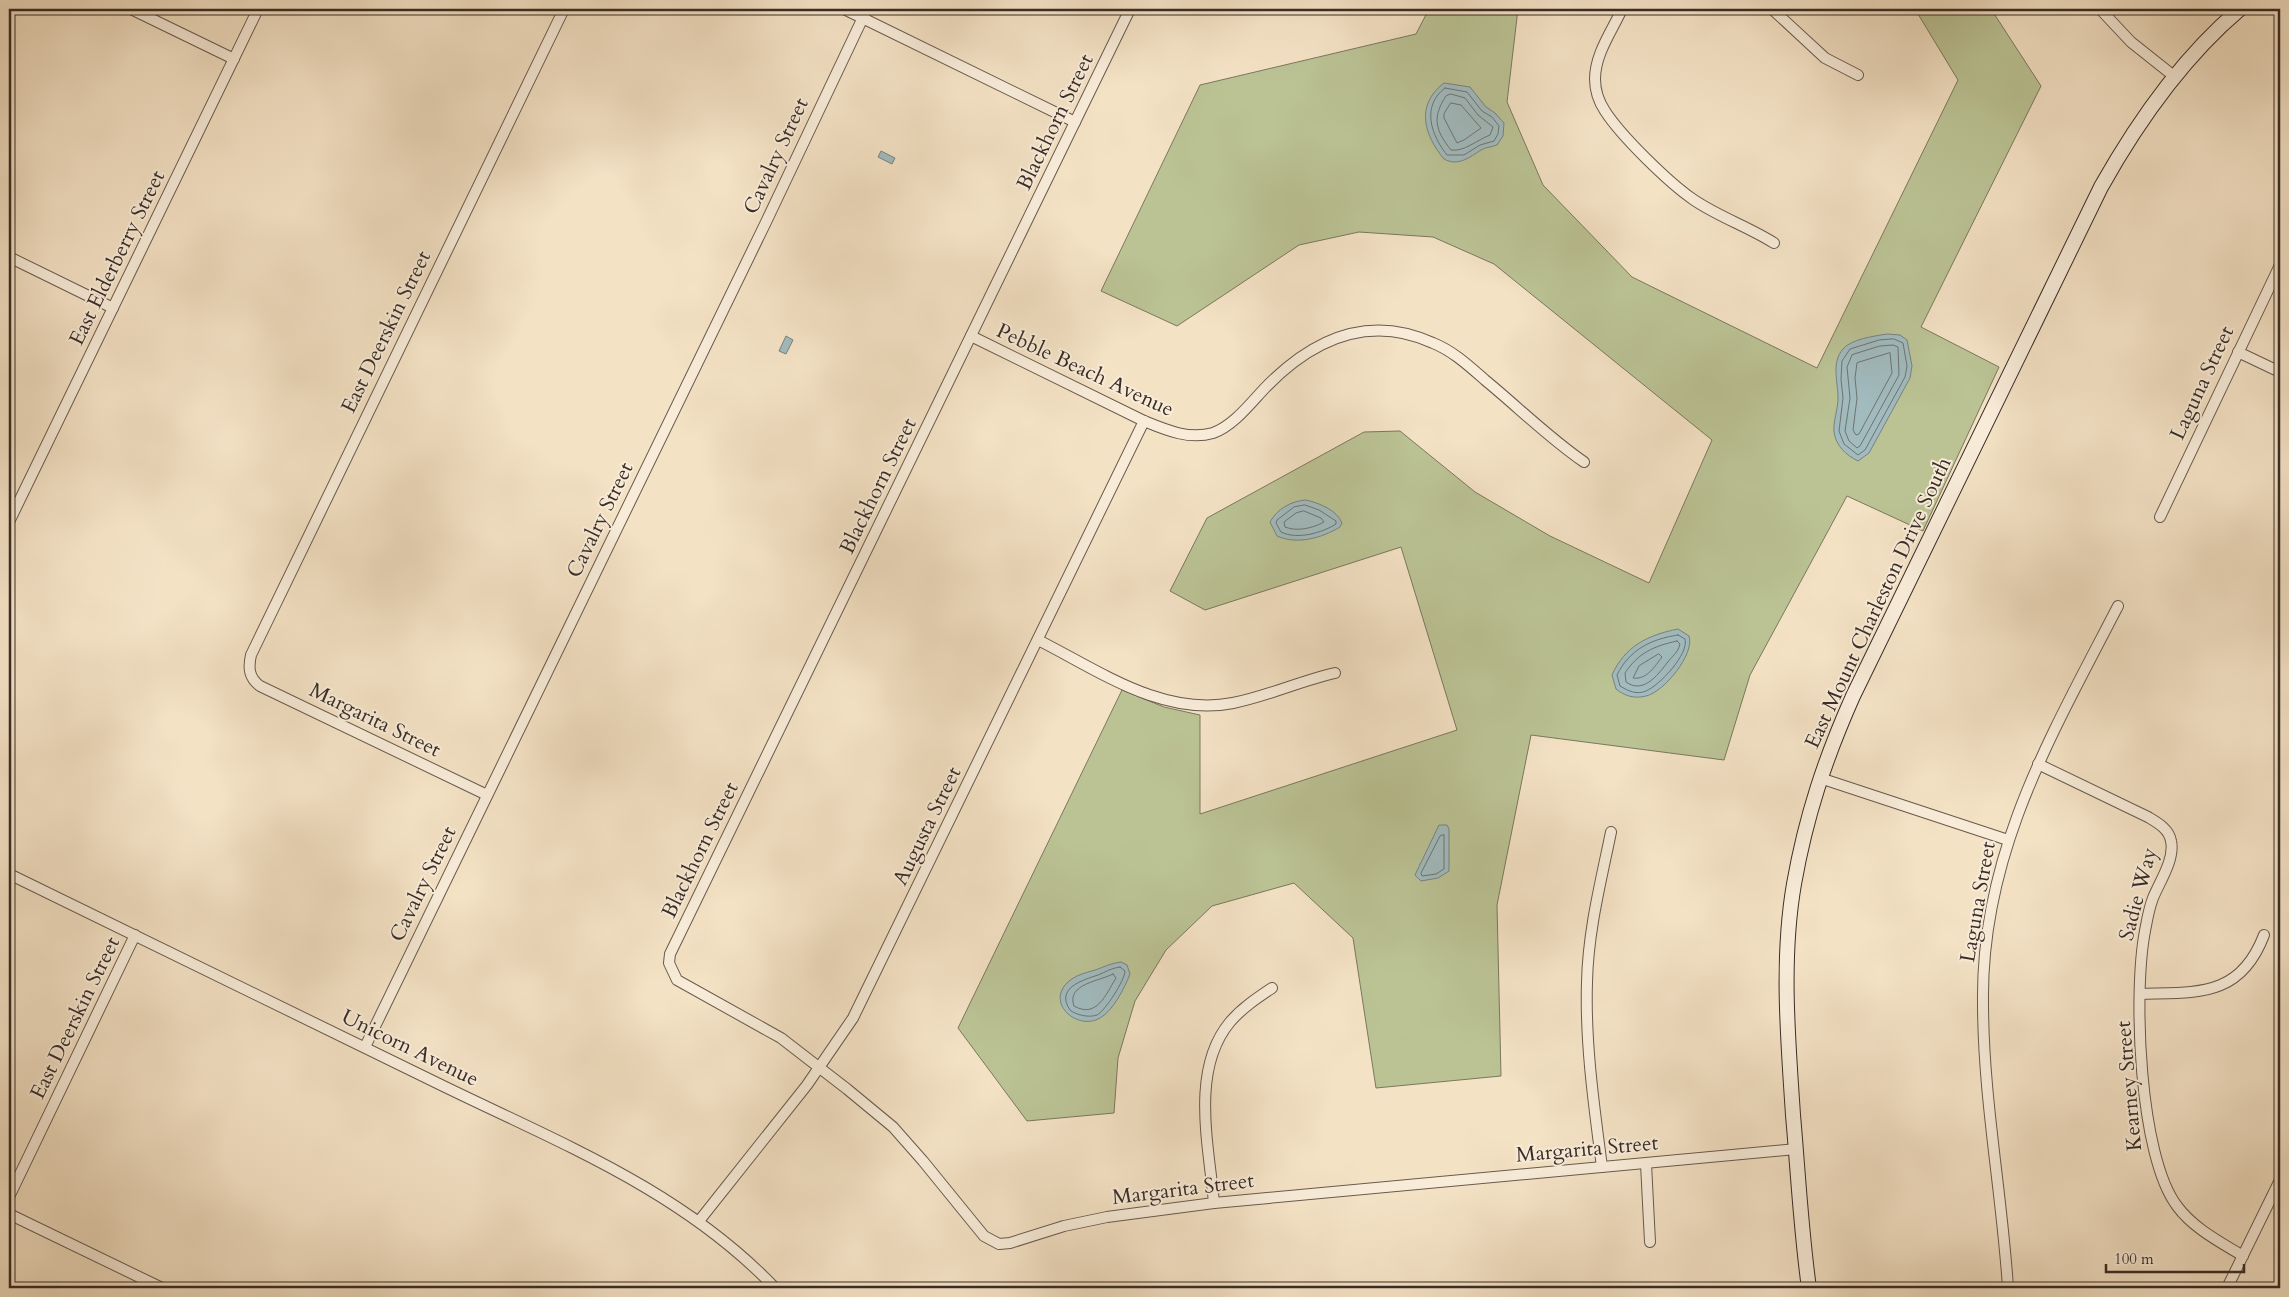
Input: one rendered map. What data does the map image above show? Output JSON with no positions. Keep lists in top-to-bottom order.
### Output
{
  "streets": {
    "street": [
      "Blackhorn Street",
      "Cavalry Street",
      "East Elderberry Street",
      "East Deerskin Street",
      "Pebble Beach Avenue",
      "Laguna Street",
      "East Mount Charleston Drive South",
      "Margarita Street",
      "Augusta Street",
      "Sadie Way",
      "Unicorn Avenue",
      "Kearney Street"
    ]
  },
  "crossings": [
    ["Blackhorn Street", "Pebble Beach Avenue"],
    ["Blackhorn Street", "Margarita Street"],
    ["Cavalry Street", "Margarita Street"],
    ["Cavalry Street", "Unicorn Avenue"],
    ["East Deerskin Street", "Margarita Street"],
    ["East Deerskin Street", "Unicorn Avenue"],
    ["Pebble Beach Avenue", "Augusta Street"],
    ["Laguna Street", "Sadie Way"],
    ["East Mount Charleston Drive South", "Margarita Street"],
    ["Margarita Street", "Augusta Street"],
    ["Augusta Street", "Unicorn Avenue"],
    ["Sadie Way", "Kearney Street"]
  ],
  "scale_bar": "100 m"
}
